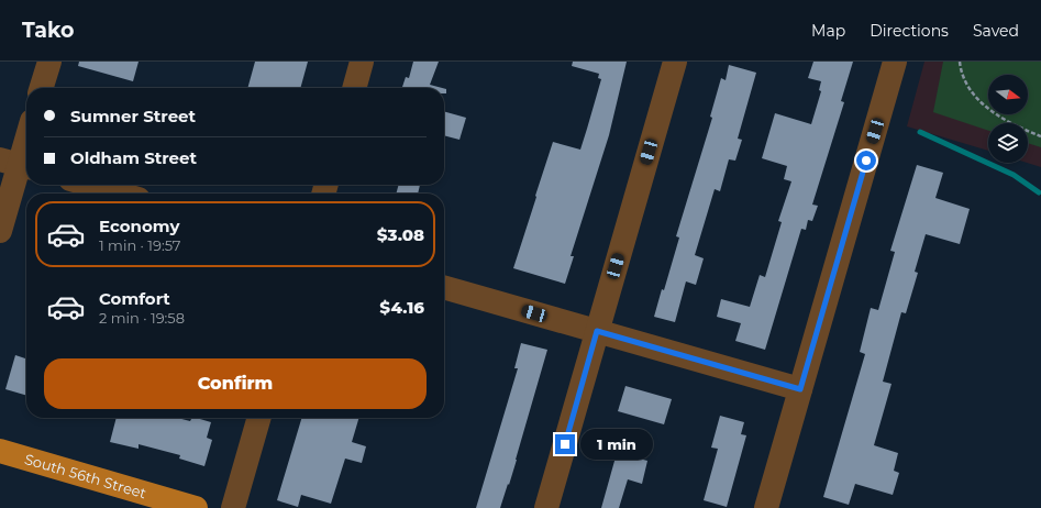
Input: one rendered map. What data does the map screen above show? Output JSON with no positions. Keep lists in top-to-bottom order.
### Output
{
  "streets": {
    "main road": ["South 56th Street"]
  },
  "north": "right",
  "page": {
    "header": "Tako",
    "nav": ["Map", "Directions", "Saved"],
    "banner": ["Sumner Street", "Oldham Street"],
    "list": [
      {
        "name": "Economy",
        "note": "1 min · 19:57",
        "value": "$3.08"
      },
      {
        "name": "Comfort",
        "note": "2 min · 19:58",
        "value": "$4.16"
      }
    ],
    "buttons": "Confirm",
    "bubble": "1 min"
  }
}
